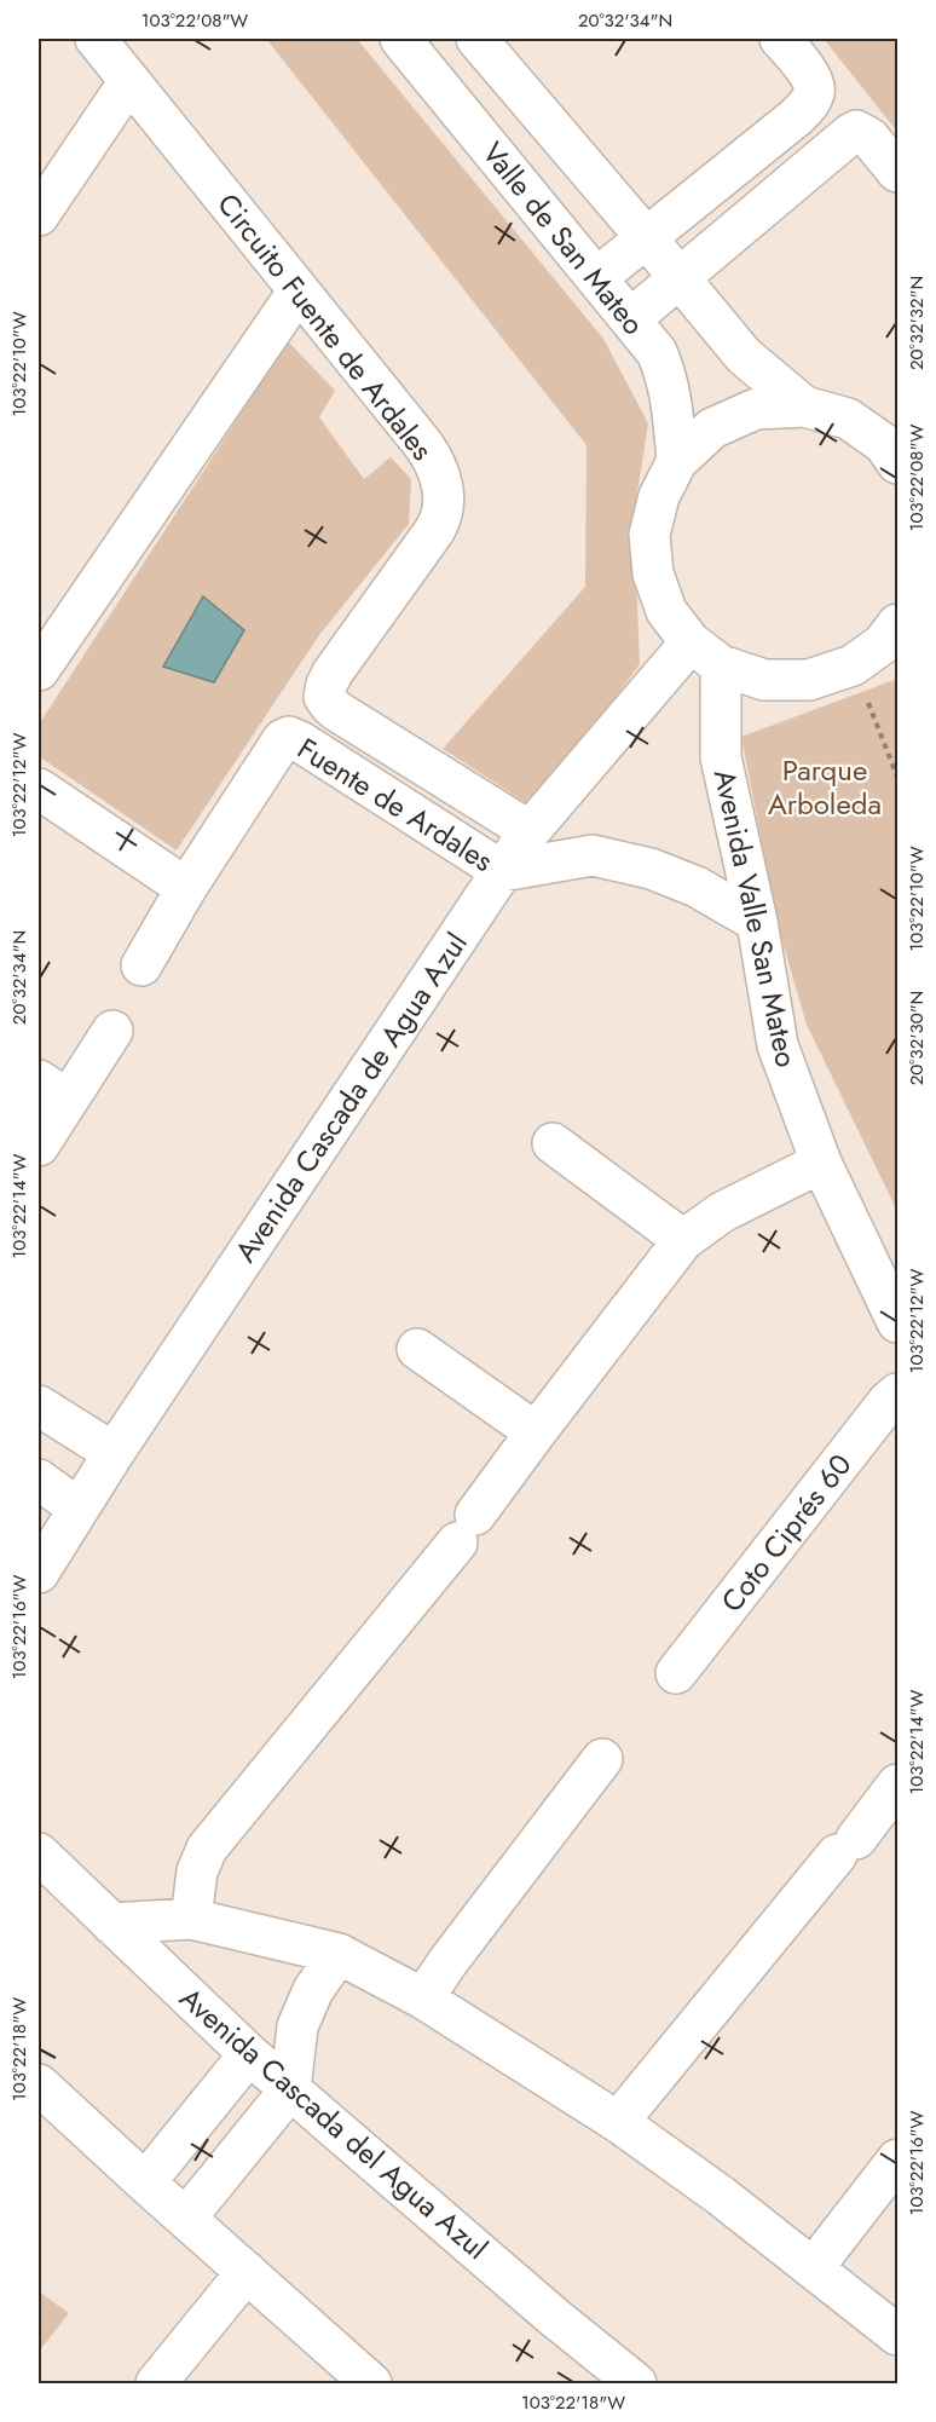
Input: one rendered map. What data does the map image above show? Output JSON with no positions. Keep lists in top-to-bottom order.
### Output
{
  "streets": {
    "street": [
      "Valle de San Mateo",
      "Circuito Fuente de Ardales",
      "Fuente de Ardales",
      "Avenida Valle San Mateo",
      "Avenida Cascada de Agua Azul",
      "Coto Ciprés 60",
      "Avenida Cascada del Agua Azul"
    ]
  },
  "crossings": [
    ["Circuito Fuente de Ardales", "Fuente de Ardales"],
    ["Fuente de Ardales", "Avenida Cascada de Agua Azul"],
    ["Avenida Valle San Mateo", "Avenida Cascada de Agua Azul"]
  ],
  "parks": ["Parque Arboleda"],
  "coordinates": [
    "103°22'08\"W",
    "20°32'34\"N",
    "20°32'32\"N",
    "103°22'10\"W",
    "103°22'12\"W",
    "20°32'30\"N",
    "103°22'14\"W",
    "103°22'16\"W",
    "103°22'18\"W"
  ]
}
